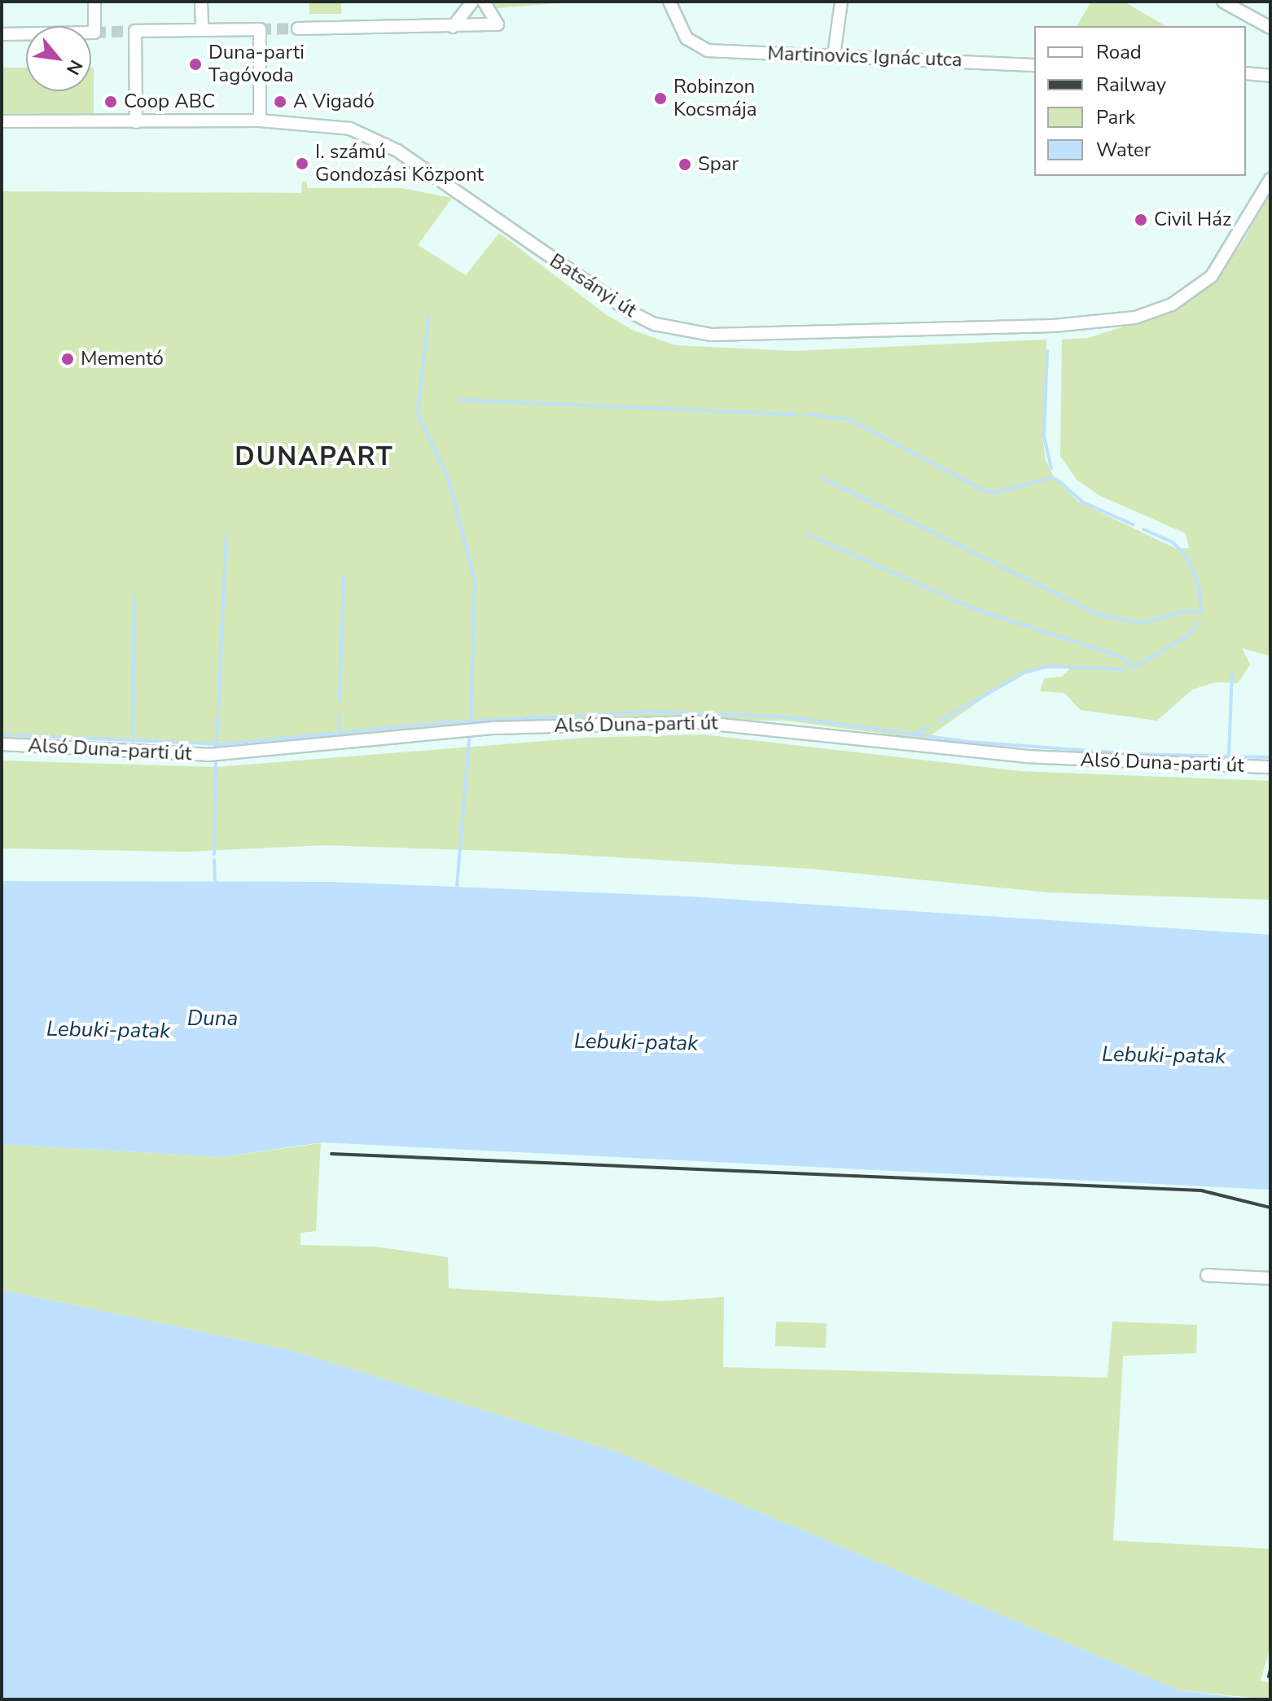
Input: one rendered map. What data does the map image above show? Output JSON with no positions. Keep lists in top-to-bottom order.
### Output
{
  "streets": {
    "street": ["Martinovics Ignác utca", "Batsányi út", "Alsó Duna-parti út"]
  },
  "districts": ["DUNAPART"],
  "water": ["Duna", "Lebuki-patak"],
  "places": [
    "Duna-parti Tagóvoda",
    "Robinzon Kocsmája",
    "Coop ABC",
    "A Vigadó",
    "I. számú Gondozási Központ",
    "Spar",
    "Civil Ház",
    "Mementó"
  ],
  "legend": [
    "Road",
    "Railway",
    "Park",
    "Water"
  ],
  "north": "bottom right"
}
